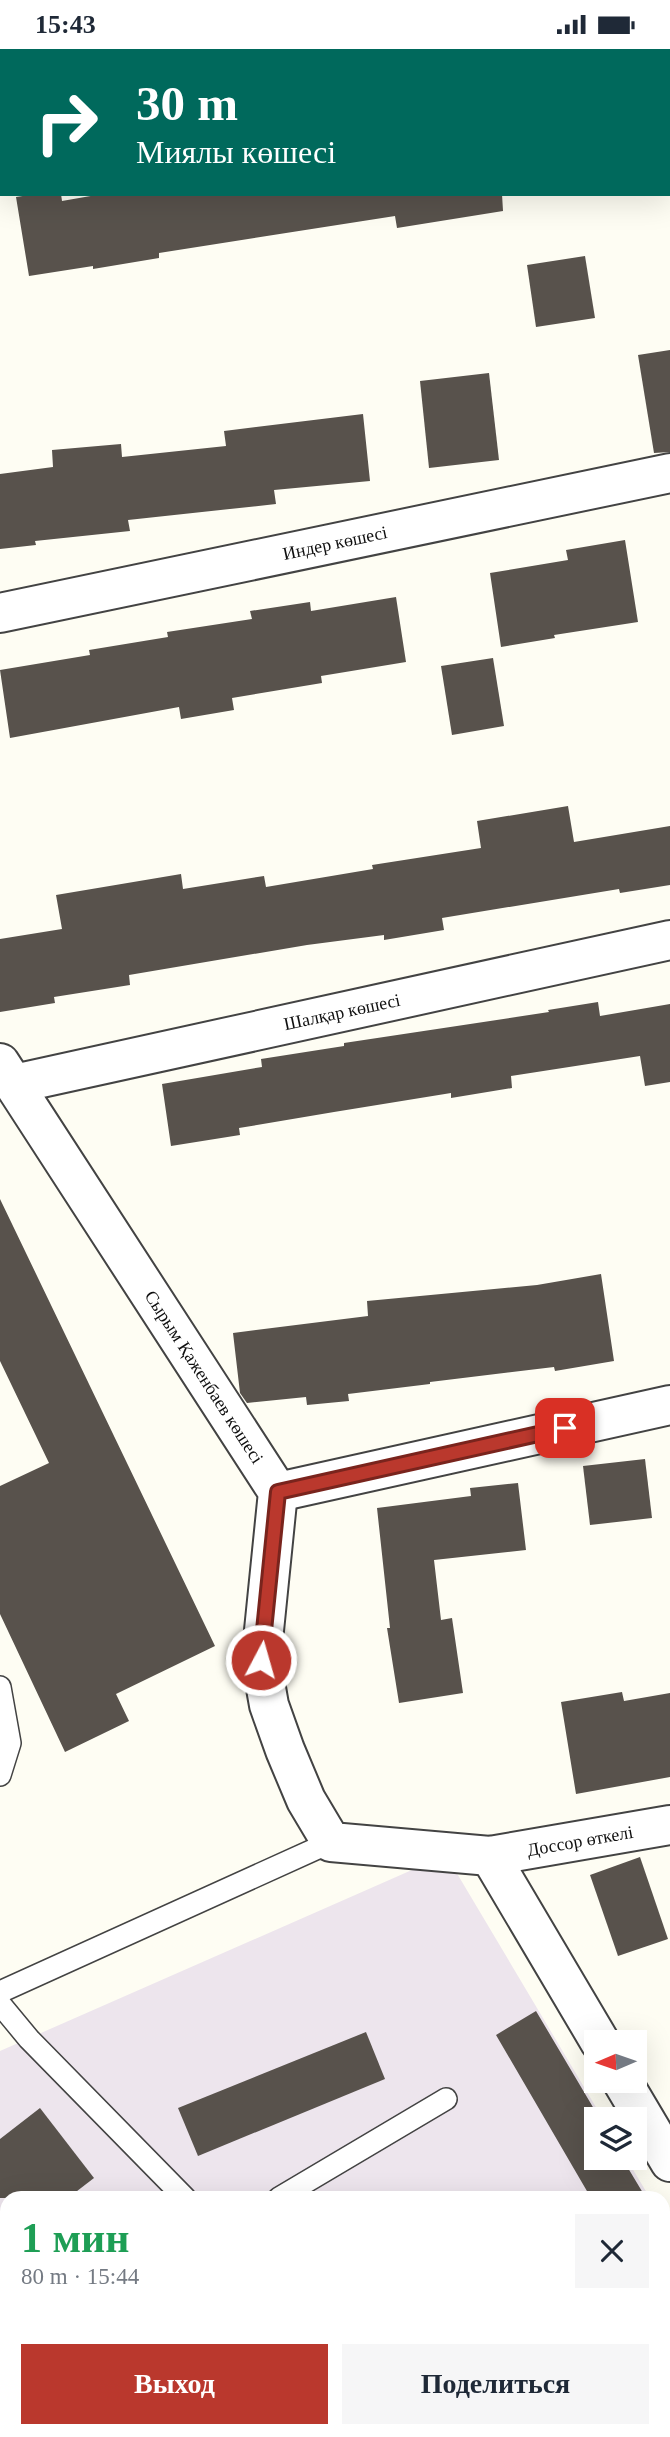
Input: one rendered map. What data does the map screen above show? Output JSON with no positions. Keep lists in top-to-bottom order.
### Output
{
  "streets": {
    "street": [
      "Индер көшесі",
      "Шалқар көшесі",
      "Сырым Қаженбаев көшесі",
      "Доссор өткелі"
    ]
  },
  "crossings": [
    ["Шалқар көшесі", "Сырым Қаженбаев көшесі"]
  ],
  "north": "left",
  "page": {
    "status": "15:43",
    "turn": ["30 m", "Миялы көшесі"],
    "heading": ["1 мин", "80 m · 15:44"],
    "buttons": ["Выход", "Поделиться"]
  }
}
